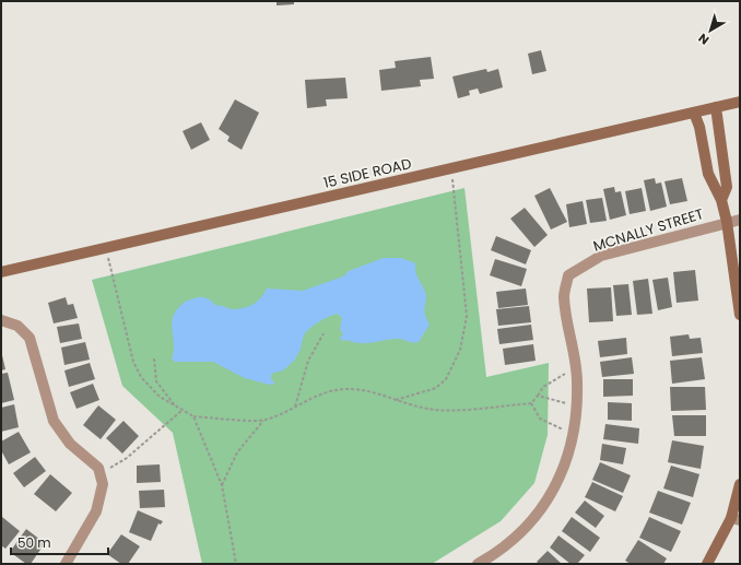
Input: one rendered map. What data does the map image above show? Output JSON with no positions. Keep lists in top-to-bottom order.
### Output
{
  "streets": {
    "street": ["15 SIDE ROAD", "MCNALLY STREET"]
  },
  "scale_bar": "50 m",
  "north": "bottom left"
}
